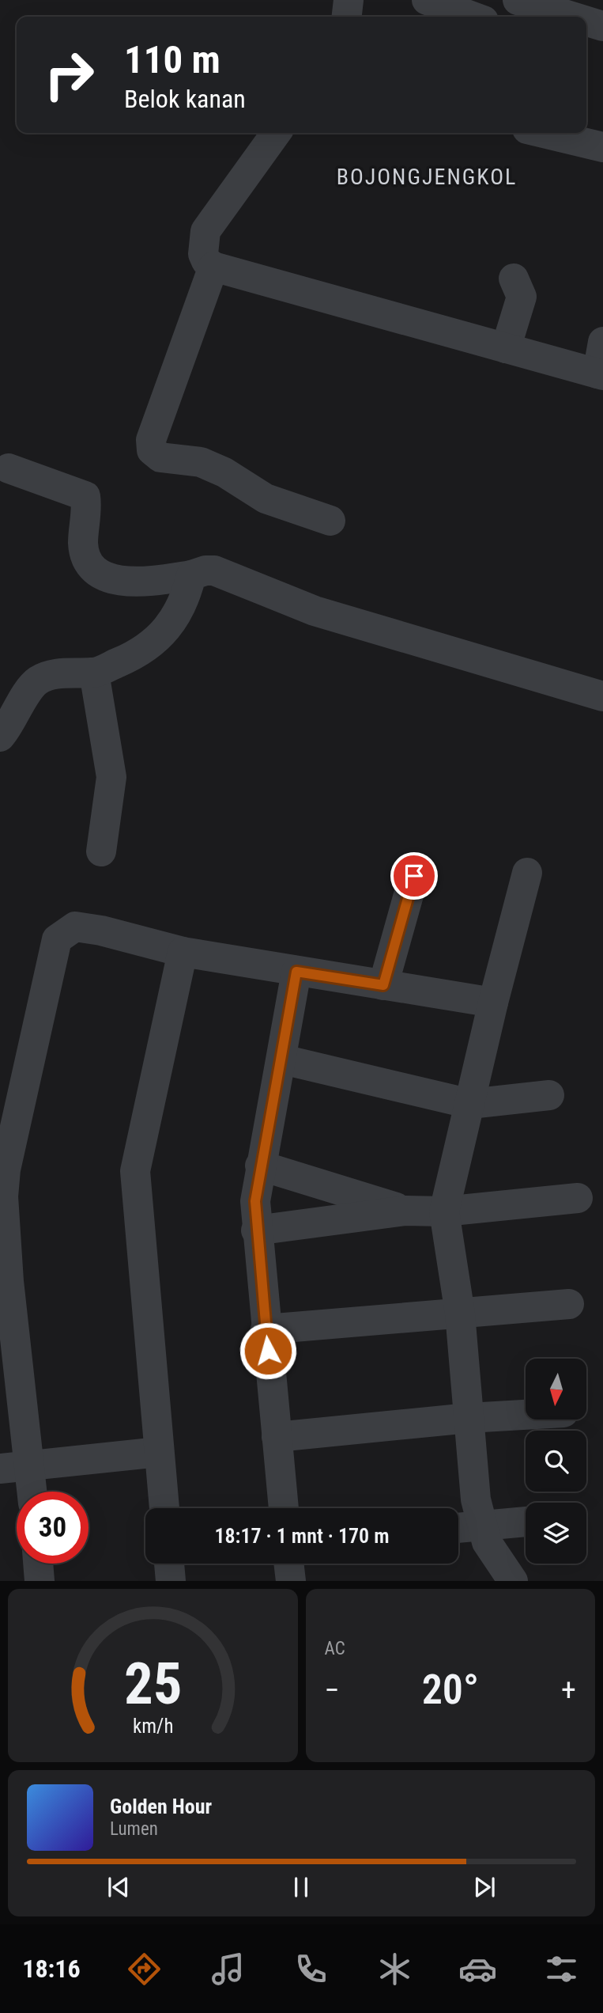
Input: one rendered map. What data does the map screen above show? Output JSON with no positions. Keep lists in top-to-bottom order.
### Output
{
  "districts": ["BOJONGJENGKOL"],
  "north": "bottom",
  "page": {
    "turn": ["110 m", "Belok kanan"],
    "limit": "30",
    "trip": "18:17 · 1 mnt · 170 m",
    "tile": "AC",
    "heat": ["−", "20°", "+"],
    "song": ["Golden Hour", "Lumen"],
    "tabs": "18:16",
    "gauge": ["25", "km/h"]
  }
}
